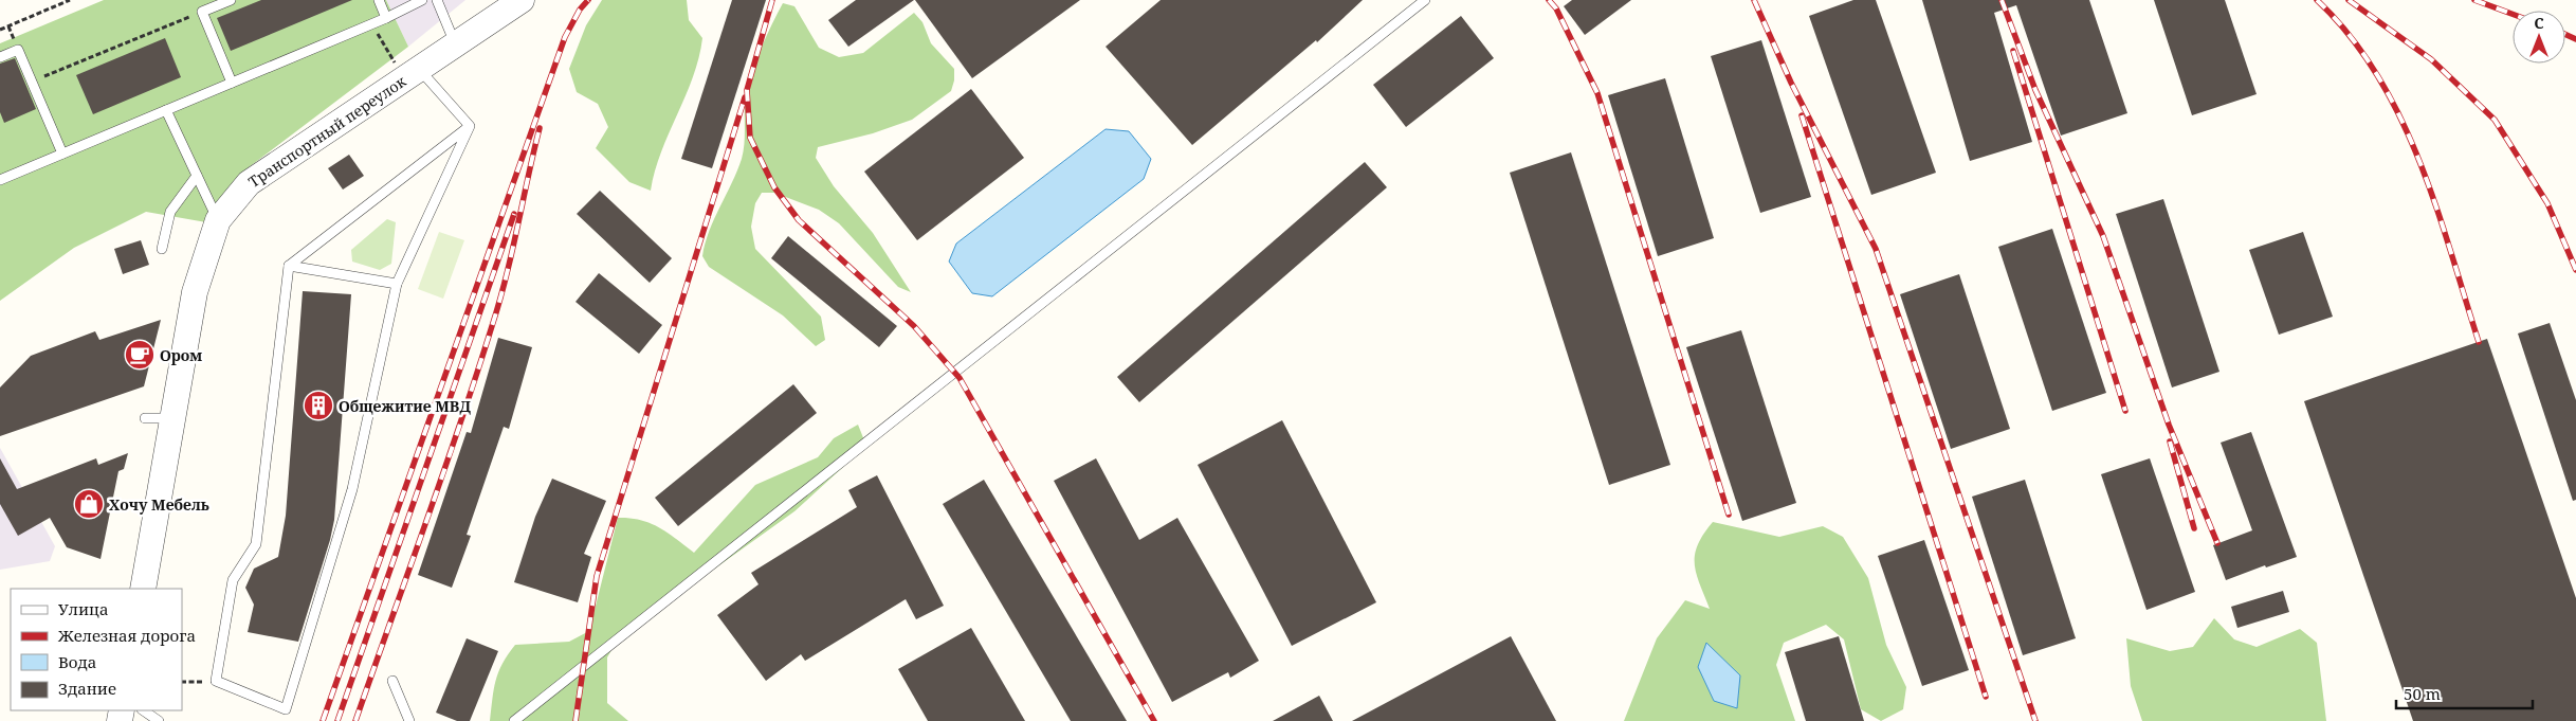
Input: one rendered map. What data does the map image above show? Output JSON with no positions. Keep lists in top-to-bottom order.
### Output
{
  "streets": {
    "street": ["Транспортный переулок"]
  },
  "places": {
    "cafe": ["Ором"],
    "building": ["Общежитие МВД"],
    "shop": ["Хочу Мебель"]
  },
  "legend": [
    "Улица",
    "Железная дорога",
    "Вода",
    "Здание"
  ],
  "scale_bar": "50 m",
  "north": "top"
}
